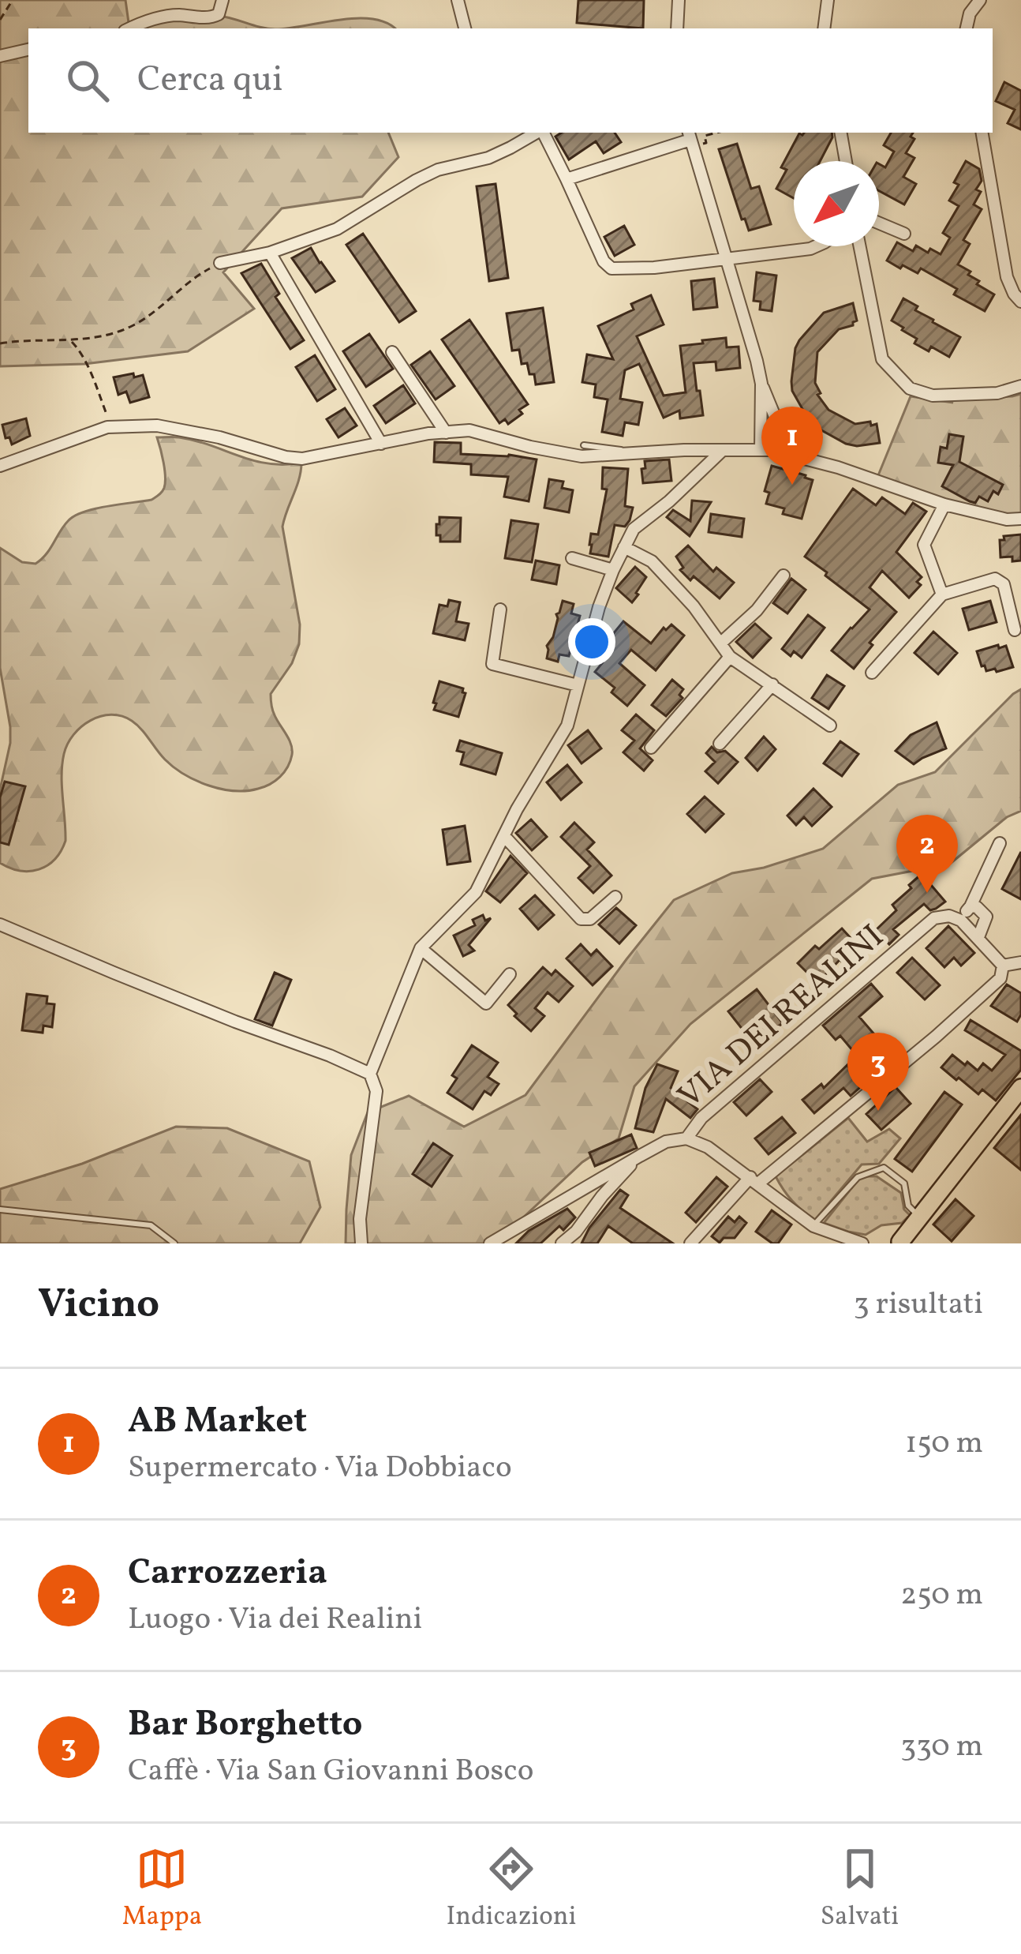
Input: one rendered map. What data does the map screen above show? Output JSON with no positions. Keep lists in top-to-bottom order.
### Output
{
  "streets": {
    "street": ["VIA DEI REALINI"]
  },
  "north": "bottom left",
  "page": {
    "search": "Cerca qui",
    "pins": ["1", "2", "3"],
    "heading": ["Vicino", "3 risultati"],
    "list": [
      {
        "mark": "1",
        "name": "AB Market",
        "note": "Supermercato · Via Dobbiaco",
        "value": "150 m"
      },
      {
        "mark": "2",
        "name": "Carrozzeria",
        "note": "Luogo · Via dei Realini",
        "value": "250 m"
      },
      {
        "mark": "3",
        "name": "Bar Borghetto",
        "note": "Caffè · Via San Giovanni Bosco",
        "value": "330 m"
      }
    ],
    "nav": ["Mappa", "Indicazioni", "Salvati"]
  }
}
